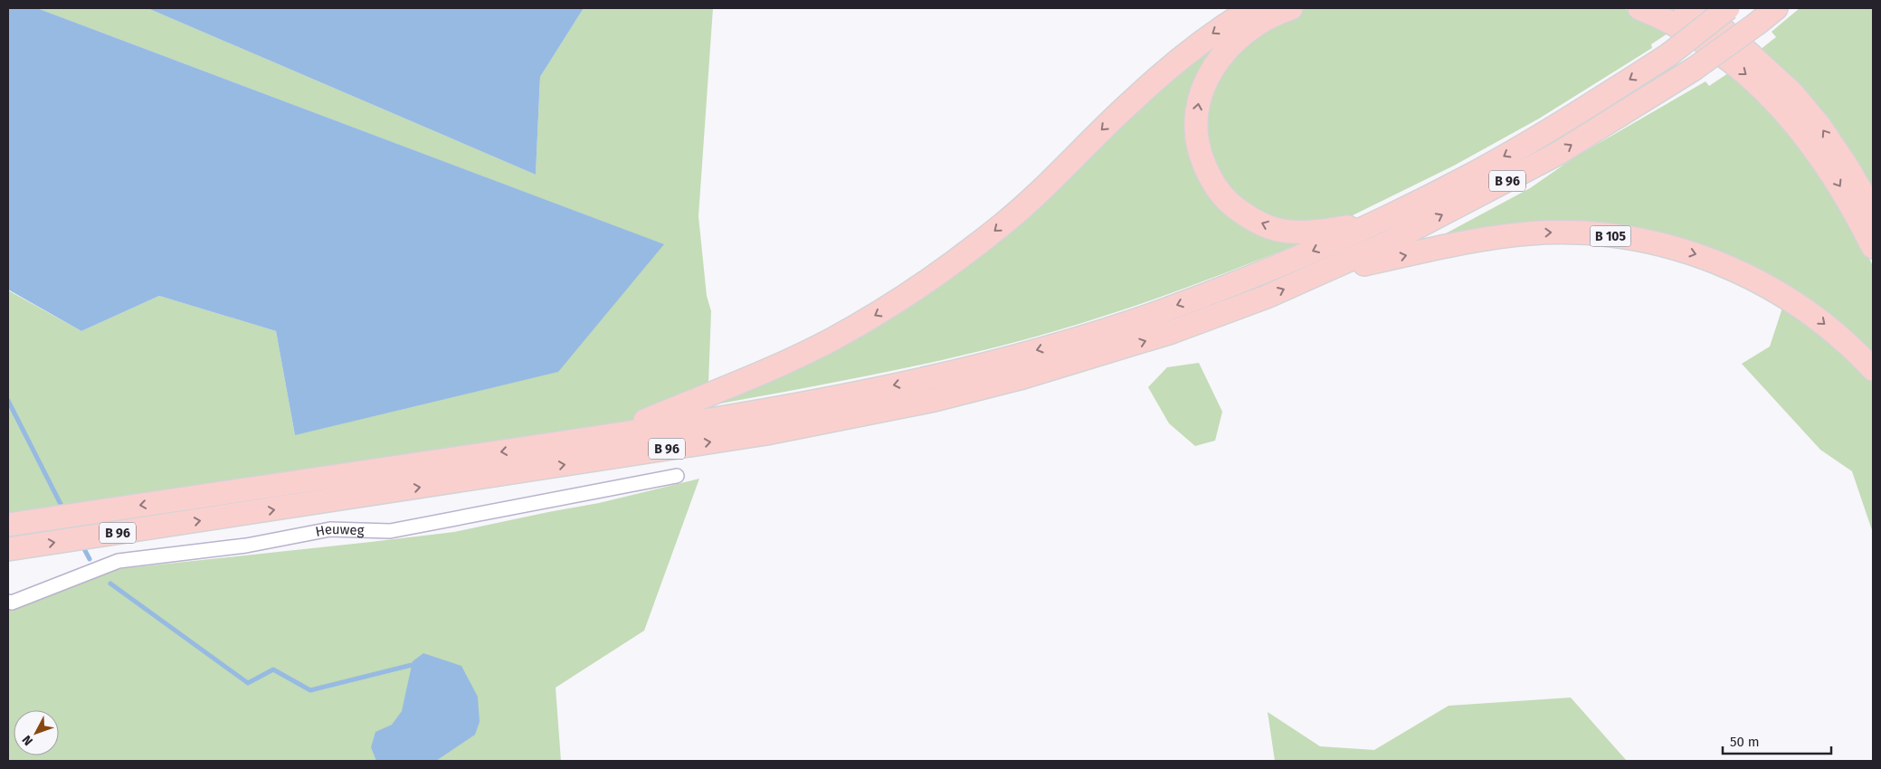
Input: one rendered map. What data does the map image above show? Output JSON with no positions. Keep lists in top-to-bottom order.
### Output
{
  "streets": {
    "highway": ["B 96", "B 105"],
    "street": ["Heuweg"]
  },
  "crossings": [
    ["B 96", "B 105"]
  ],
  "scale_bar": "50 m",
  "north": "bottom left"
}
